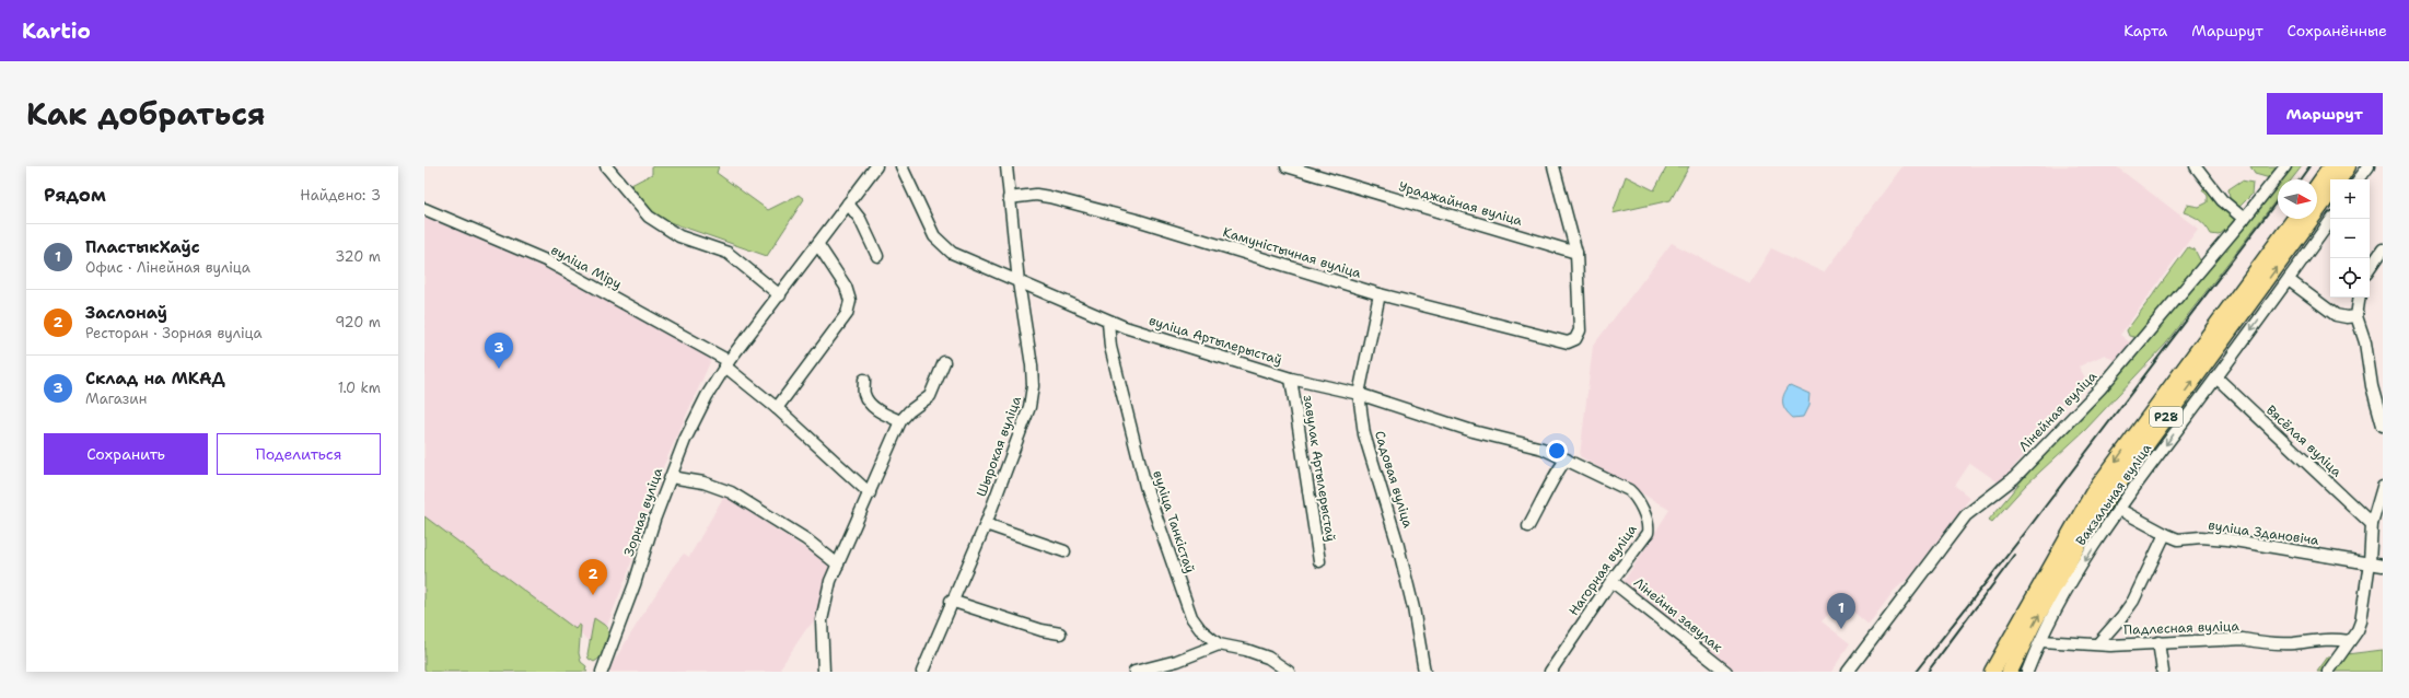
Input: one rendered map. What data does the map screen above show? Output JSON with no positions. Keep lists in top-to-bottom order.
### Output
{
  "streets": {
    "highway": ["Р28"],
    "street": [
      "Ураджайная вуліца",
      "Камуністычная вуліца",
      "вуліца Міру",
      "вуліца Артылерыстаў",
      "Лінейная вуліца",
      "Вясёлая вуліца",
      "Шырокая вуліца",
      "завулак Артылерыстаў",
      "Садовая вуліца",
      "Вакзальная вуліца",
      "Зорная вуліца",
      "вуліца Танкістаў",
      "вуліца Здановіча",
      "Нагорная вуліца",
      "Лінейны завулак",
      "Падлесная вуліца"
    ]
  },
  "crossings": [
    ["Ураджайная вуліца", "Камуністычная вуліца"],
    ["Камуністычная вуліца", "Шырокая вуліца"],
    ["Камуністычная вуліца", "Садовая вуліца"],
    ["вуліца Міру", "Зорная вуліца"],
    ["вуліца Артылерыстаў", "Шырокая вуліца"],
    ["вуліца Артылерыстаў", "завулак Артылерыстаў"],
    ["вуліца Артылерыстаў", "Садовая вуліца"],
    ["вуліца Артылерыстаў", "вуліца Танкістаў"],
    ["вуліца Артылерыстаў", "Нагорная вуліца"],
    ["Вясёлая вуліца", "Вакзальная вуліца"],
    ["Вакзальная вуліца", "вуліца Здановіча"],
    ["Вакзальная вуліца", "Падлесная вуліца"],
    ["Нагорная вуліца", "Лінейны завулак"]
  ],
  "one_way": ["Вакзальная вуліца"],
  "north": "right",
  "page": {
    "header": "Kartio",
    "nav": ["Карта", "Маршрут", "Сохранённые"],
    "title": "Как добраться",
    "buttons": [
      "Маршрут",
      ["Сохранить", "Поделиться"]
    ],
    "heading": ["Рядом", "Найдено: 3"],
    "map_buttons": ["+", "−"],
    "list": [
      {
        "mark": "1",
        "name": "ПластыкХаўс",
        "note": "Офис · Лінейная вуліца",
        "value": "320 m"
      },
      {
        "mark": "2",
        "name": "Заслонаў",
        "note": "Ресторан · Зорная вуліца",
        "value": "920 m"
      },
      {
        "mark": "3",
        "name": "Склад на МКАД",
        "note": "Магазин",
        "value": "1.0 km"
      }
    ],
    "pins": ["3", "2", "1"]
  }
}
